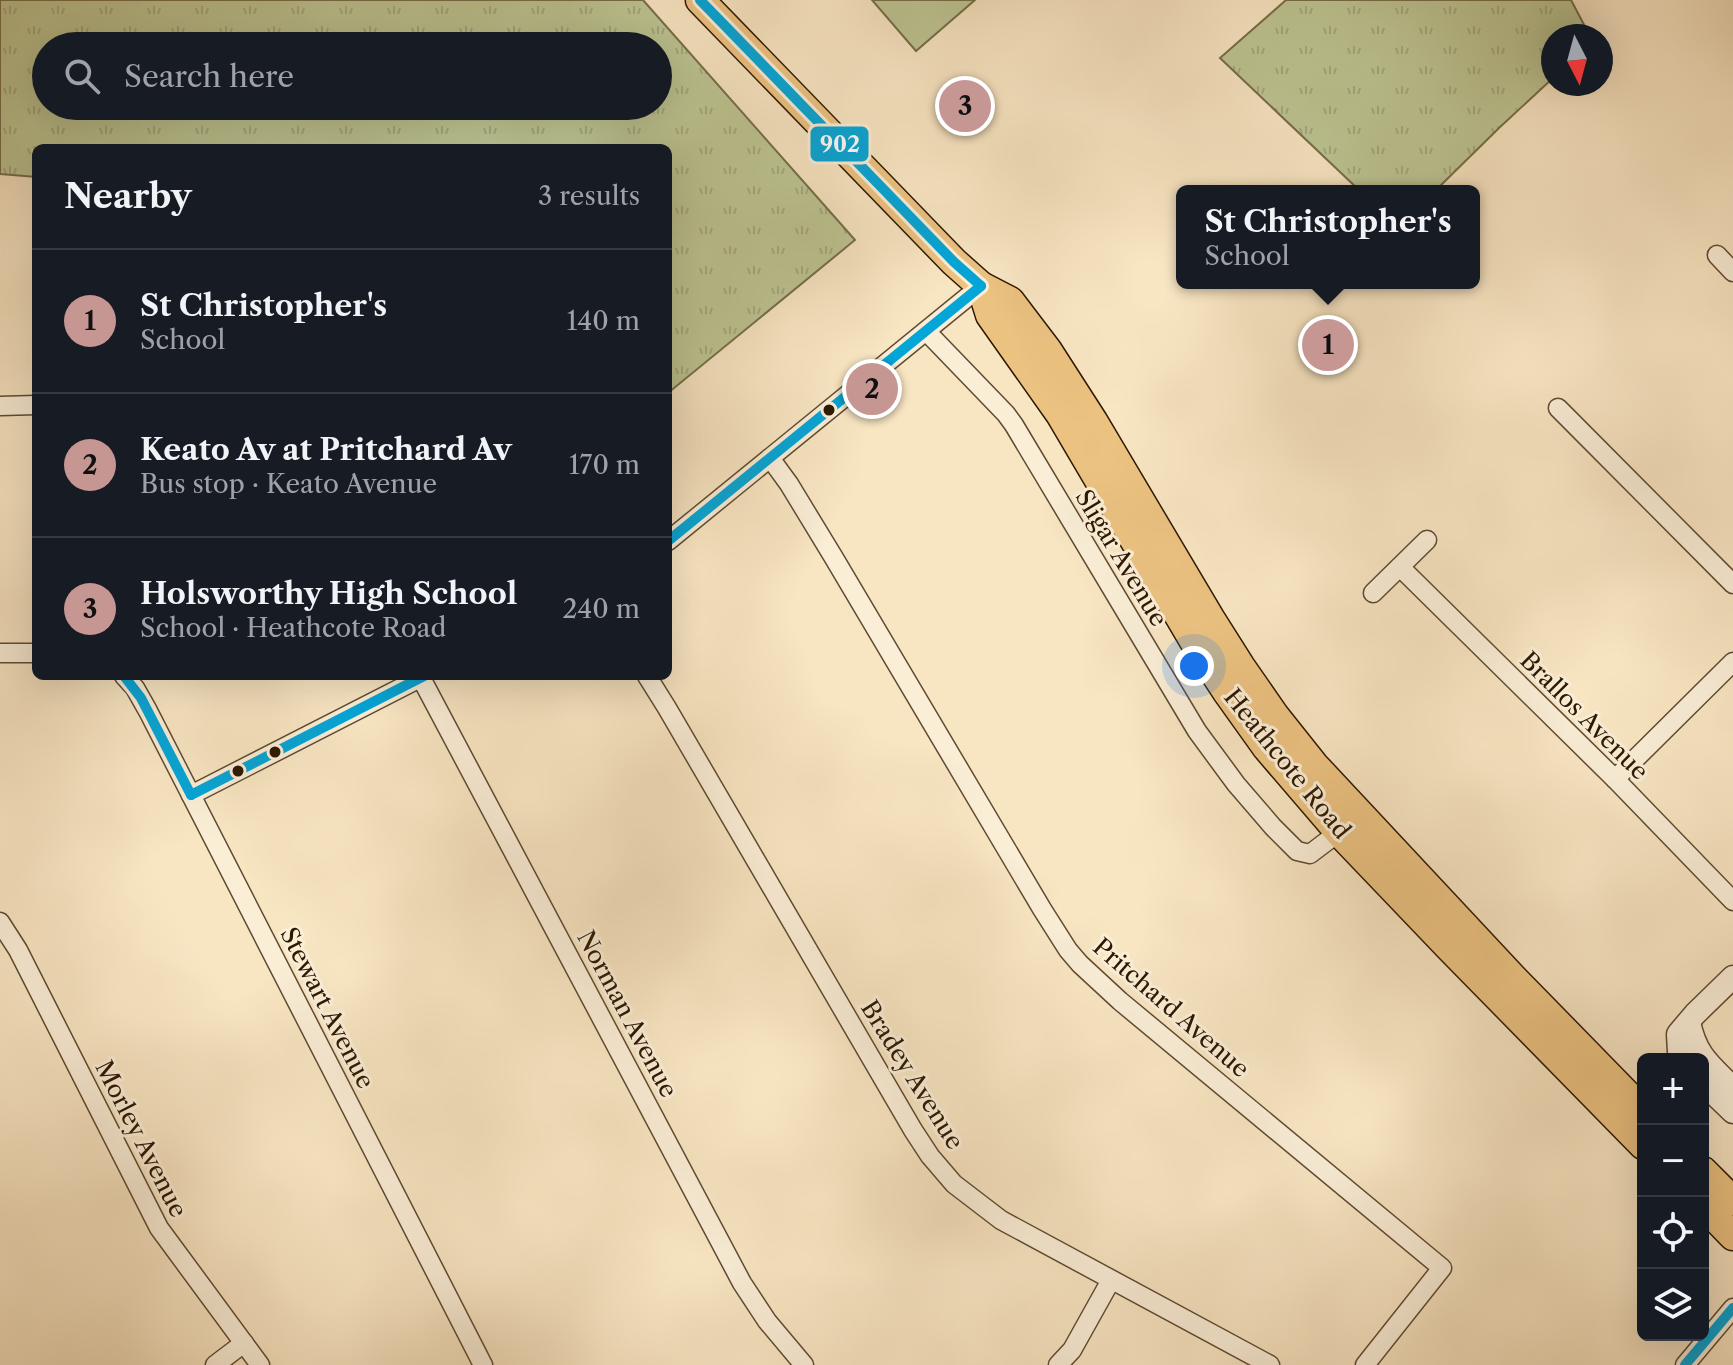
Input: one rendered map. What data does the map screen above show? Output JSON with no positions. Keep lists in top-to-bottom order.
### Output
{
  "streets": {
    "main road": ["Heathcote Road"],
    "street": [
      "Sligar Avenue",
      "Brallos Avenue",
      "Stewart Avenue",
      "Pritchard Avenue",
      "Norman Avenue",
      "Bradey Avenue",
      "Morley Avenue"
    ]
  },
  "crossings": [
    ["Sligar Avenue", "Heathcote Road"]
  ],
  "lines": ["transit line 902"],
  "north": "bottom",
  "page": {
    "search": "Search here",
    "pins": ["3", "1", "2"],
    "heading": ["Nearby", "3 results"],
    "popup": ["St Christopher's", "School"],
    "list": [
      {
        "mark": "1",
        "name": "St Christopher's",
        "note": "School",
        "value": "140 m"
      },
      {
        "mark": "2",
        "name": "Keato Av at Pritchard Av",
        "note": "Bus stop · Keato Avenue",
        "value": "170 m"
      },
      {
        "mark": "3",
        "name": "Holsworthy High School",
        "note": "School · Heathcote Road",
        "value": "240 m"
      }
    ],
    "map_buttons": ["+", "−"]
  }
}
